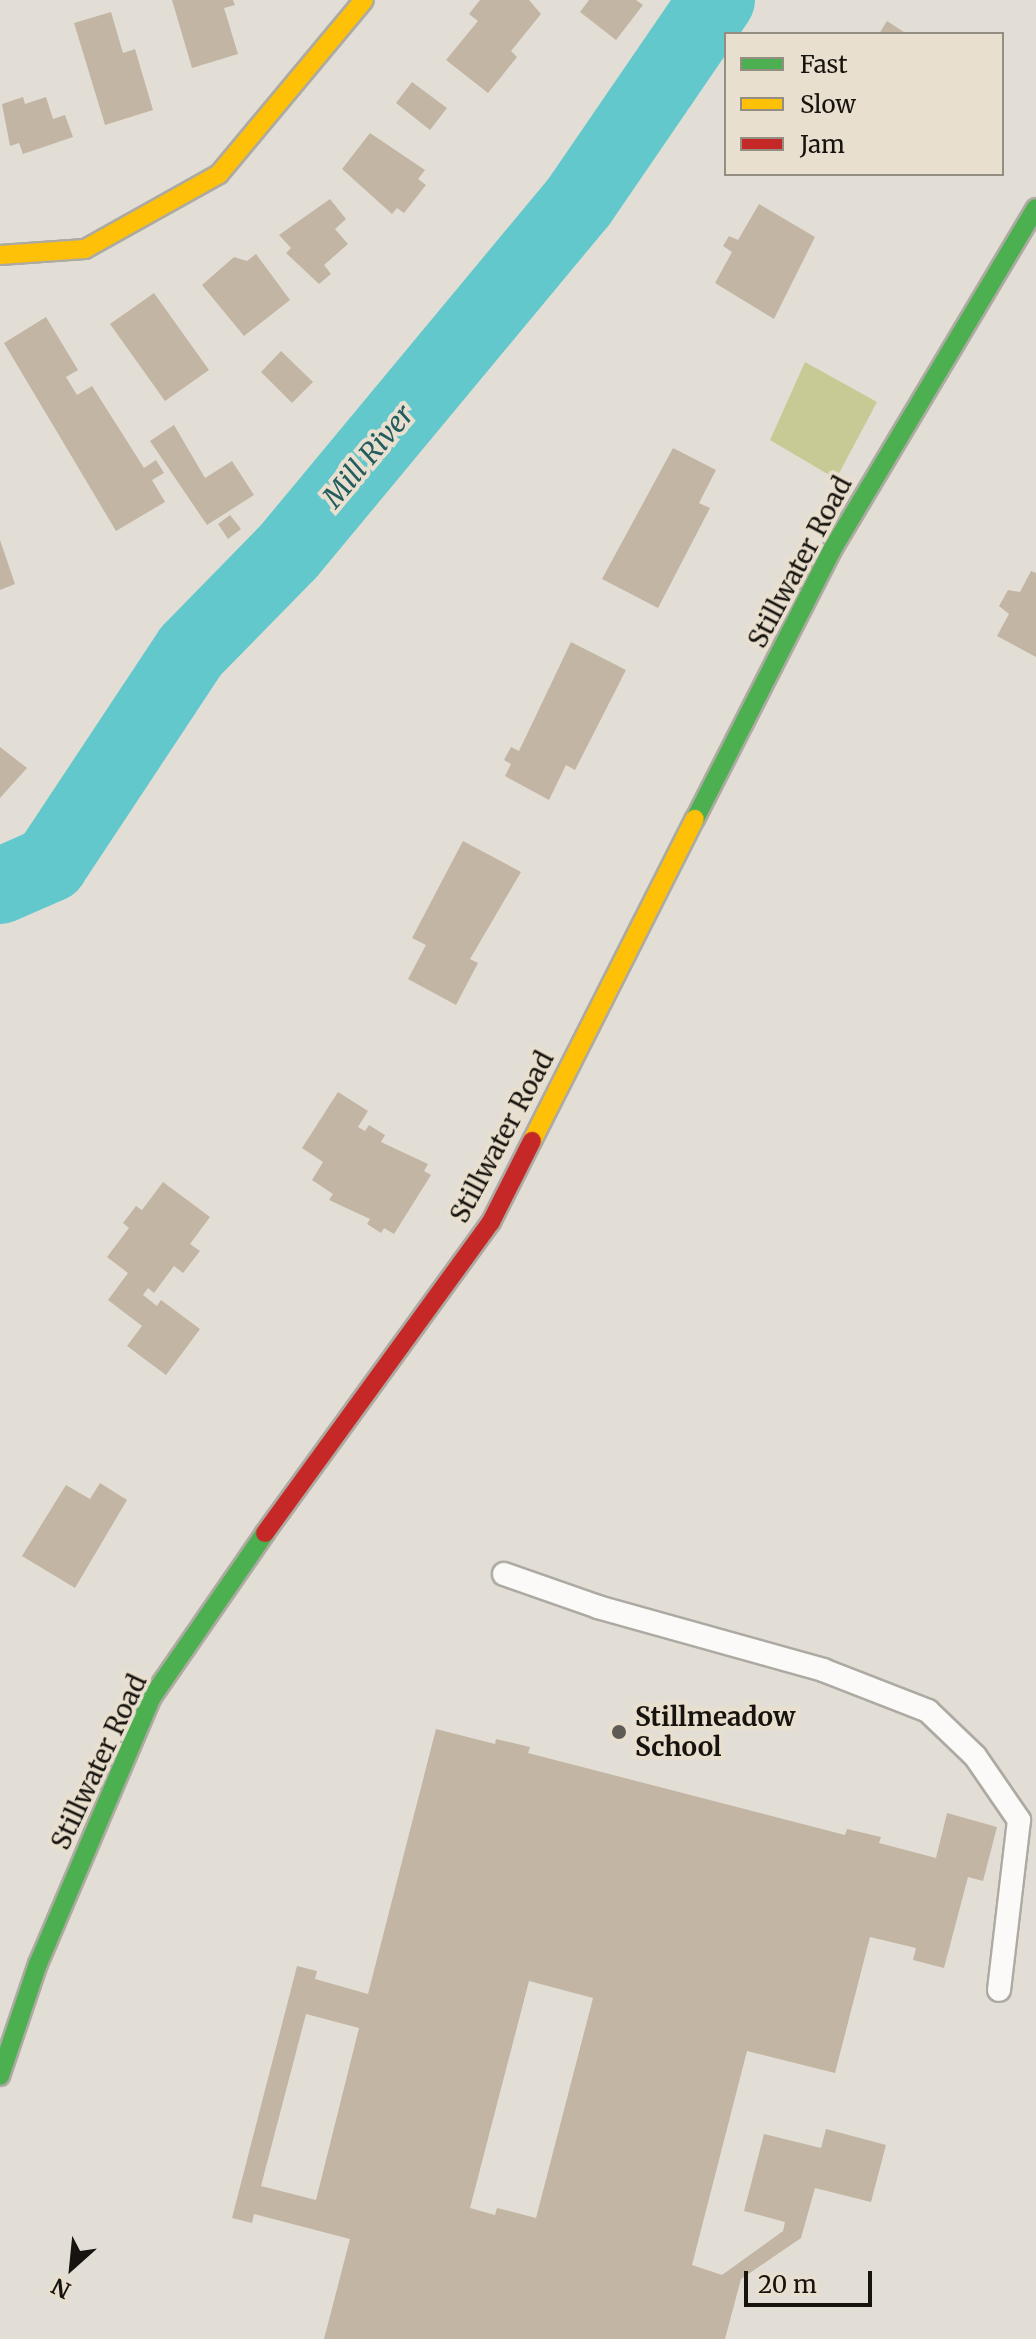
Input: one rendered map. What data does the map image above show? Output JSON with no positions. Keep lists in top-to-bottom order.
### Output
{
  "streets": {
    "main road": ["Stillwater Road"]
  },
  "water": ["Mill River"],
  "places": ["Stillmeadow School"],
  "legend": ["Fast", "Slow", "Jam"],
  "scale_bar": "20 m",
  "north": "bottom left"
}
